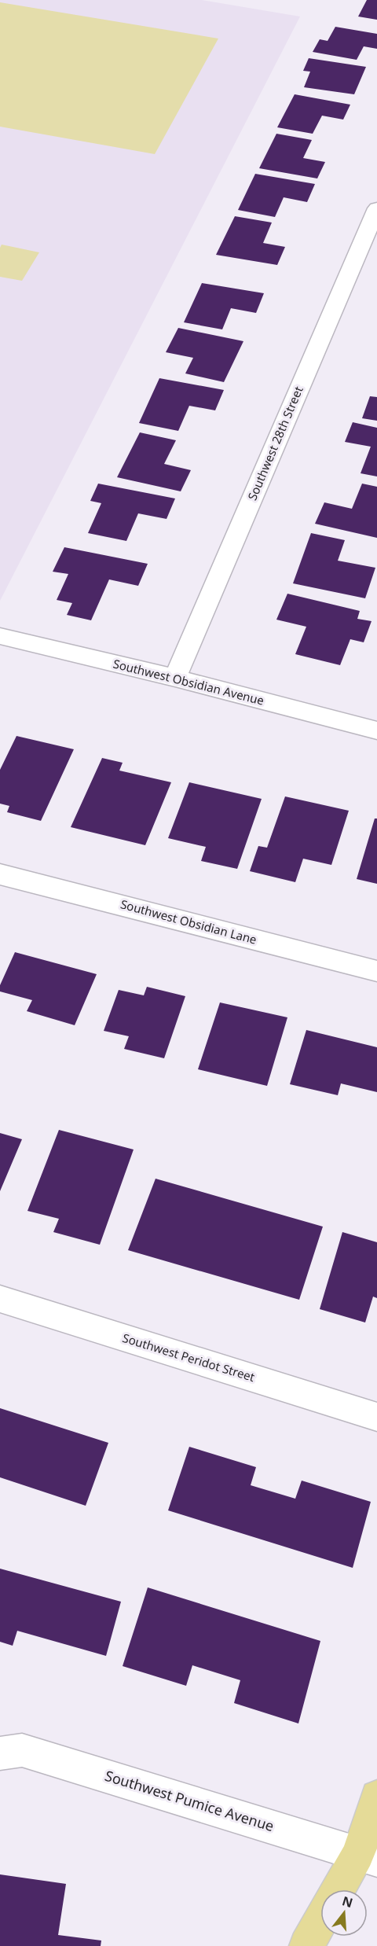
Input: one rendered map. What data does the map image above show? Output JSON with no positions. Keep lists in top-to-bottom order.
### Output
{
  "streets": {
    "street": [
      "Southwest 28th Street",
      "Southwest Obsidian Avenue",
      "Southwest Obsidian Lane",
      "Southwest Peridot Street",
      "Southwest Pumice Avenue"
    ]
  },
  "crossings": [
    ["Southwest 28th Street", "Southwest Obsidian Avenue"]
  ],
  "north": "top"
}
